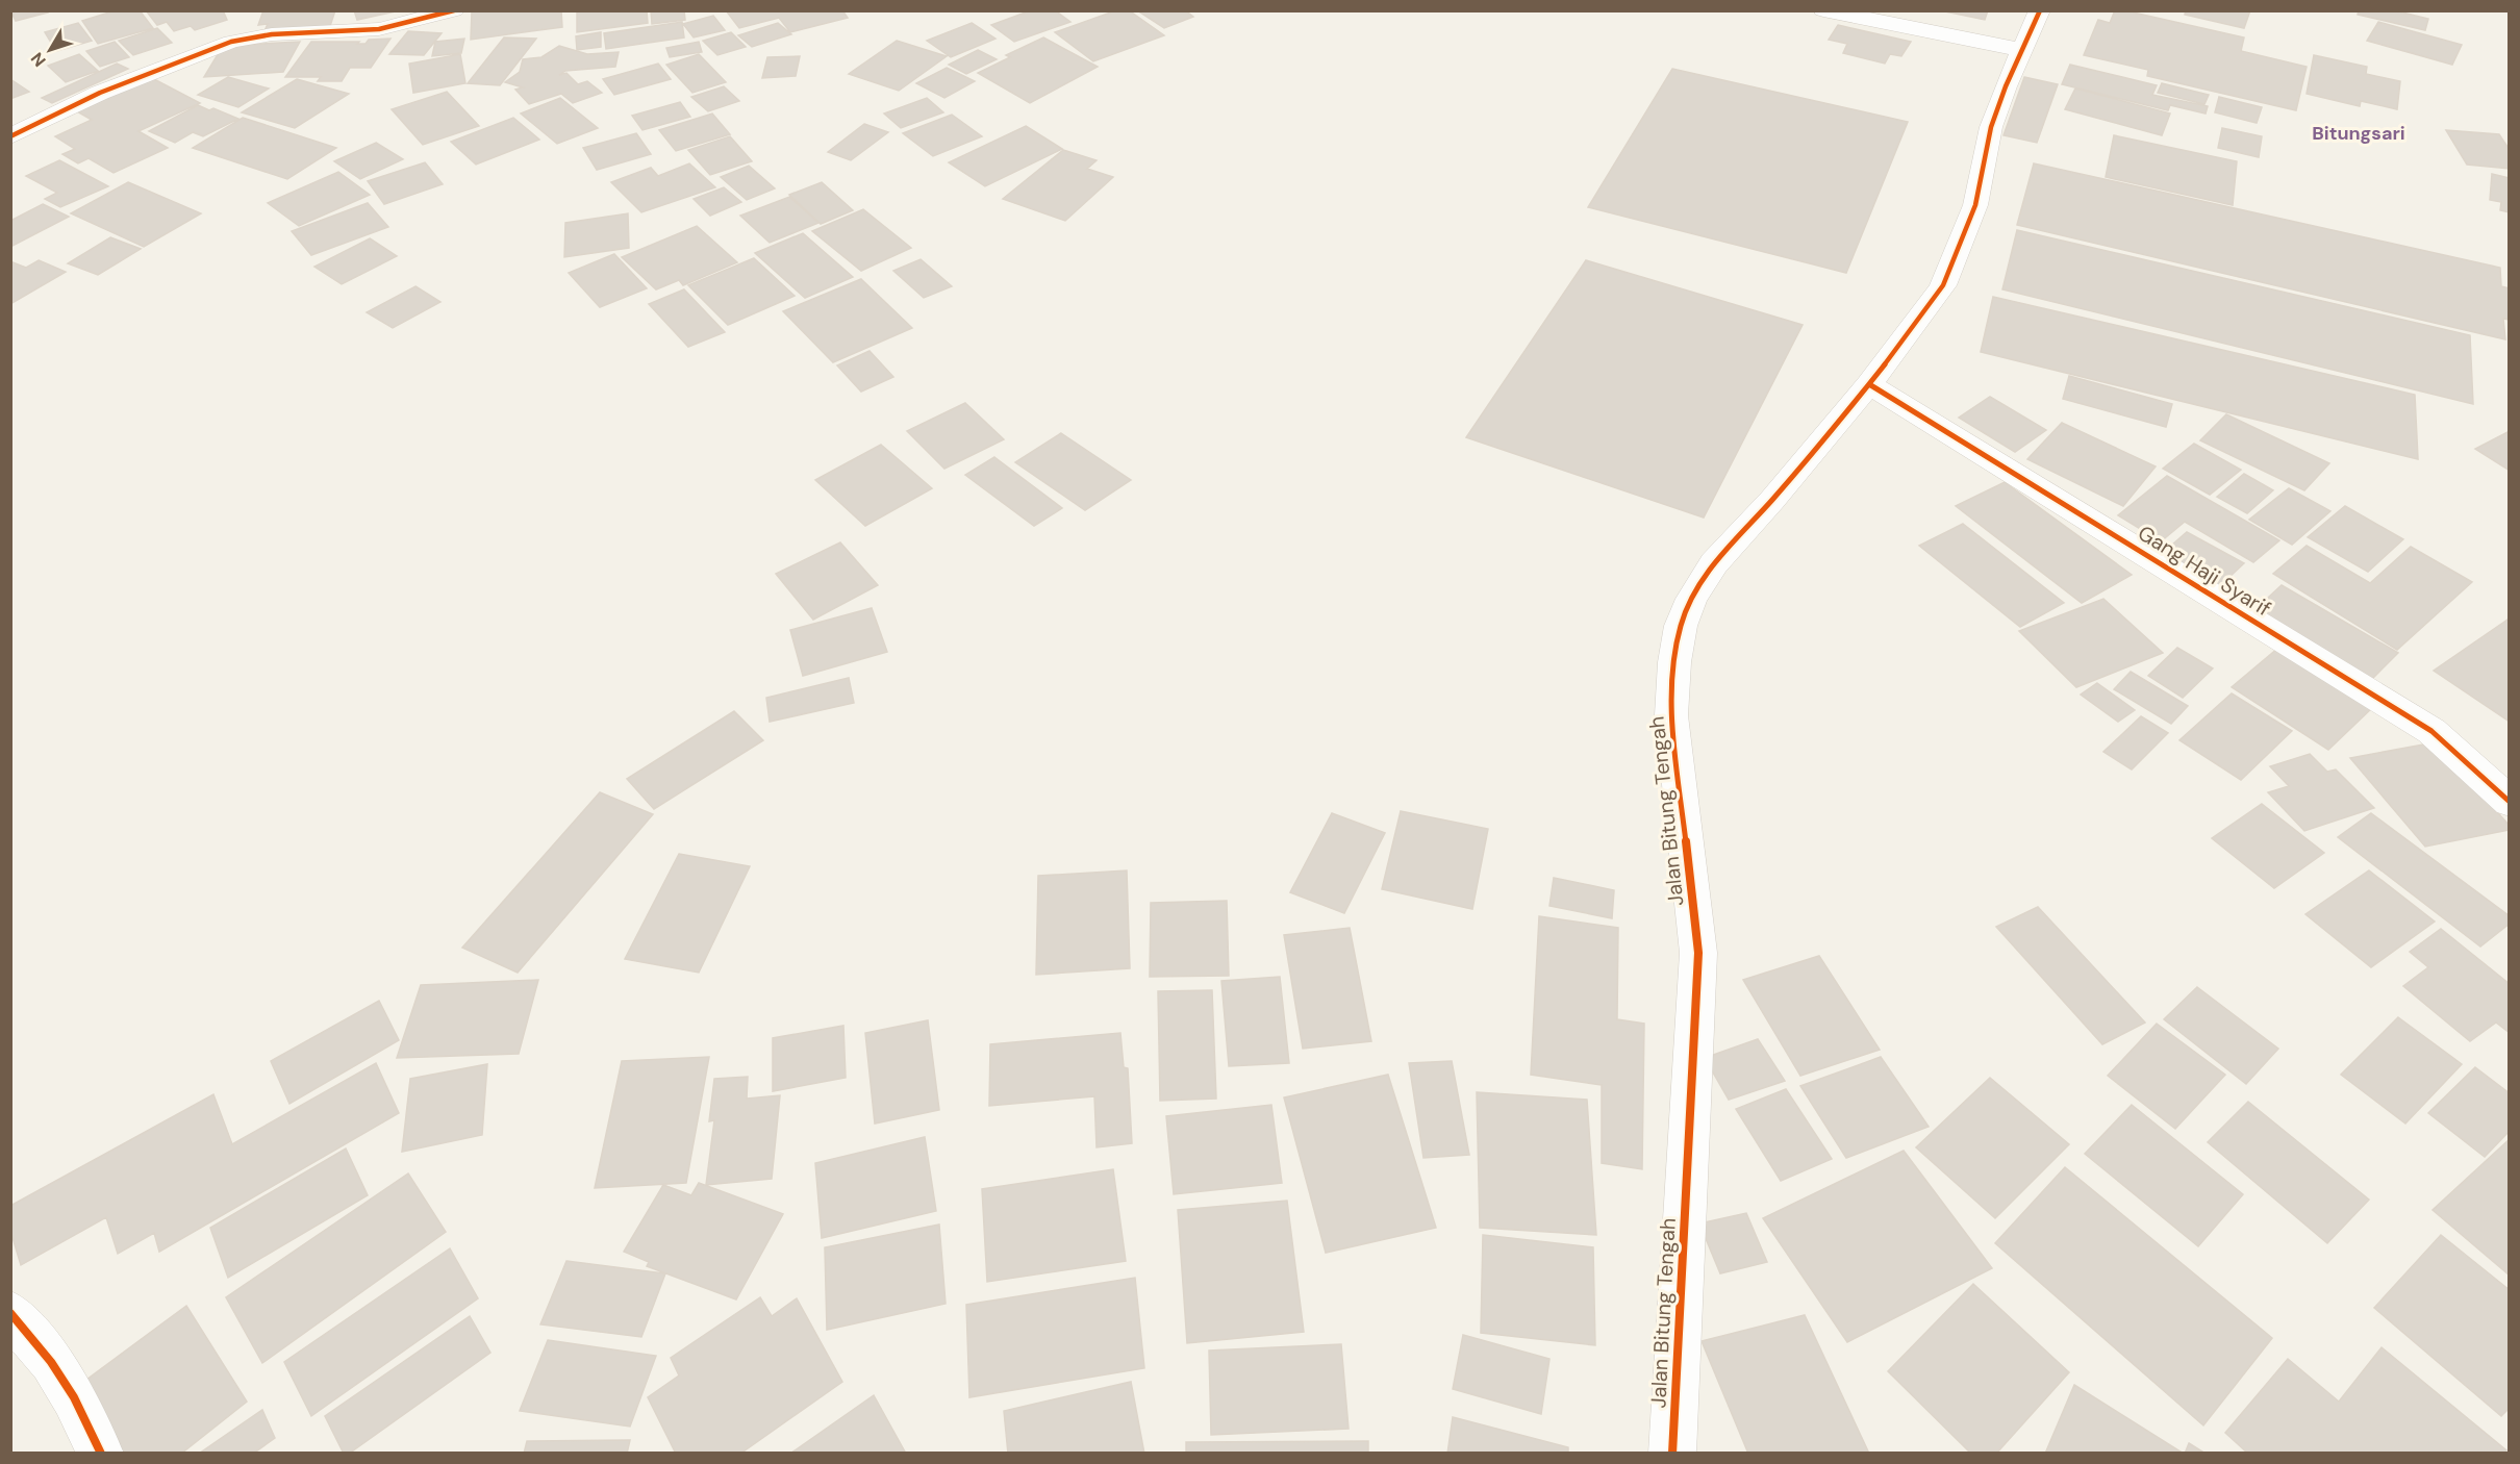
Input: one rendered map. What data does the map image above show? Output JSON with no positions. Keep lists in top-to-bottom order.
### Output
{
  "streets": {
    "street": ["Gang Haji Syarif", "Jalan Bitung Tengah"]
  },
  "crossings": [
    ["Gang Haji Syarif", "Jalan Bitung Tengah"]
  ],
  "districts": ["Bitungsari"],
  "north": "bottom left"
}
